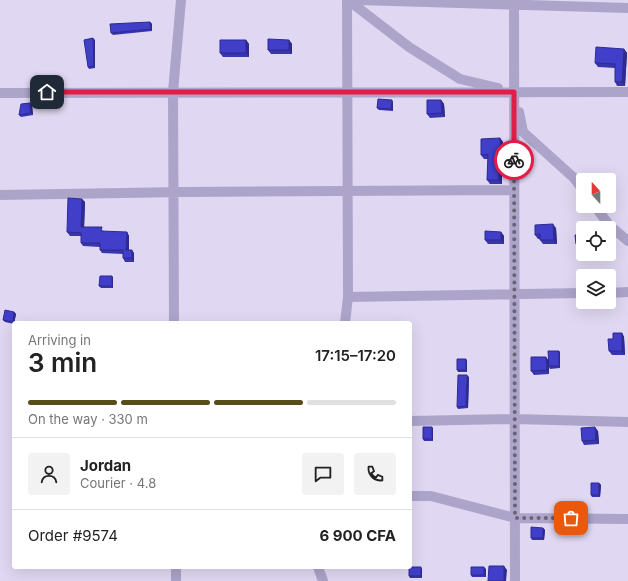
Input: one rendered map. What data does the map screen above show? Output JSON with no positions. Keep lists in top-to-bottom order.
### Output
{
  "north": "top",
  "page": {
    "heading": ["3 min", "Arriving in", "17:15–17:20"],
    "panel": [
      "Jordan",
      "Courier · 4.8",
      "Order #9574",
      "6 900 CFA"
    ],
    "bar": "On the way · 330 m"
  }
}
